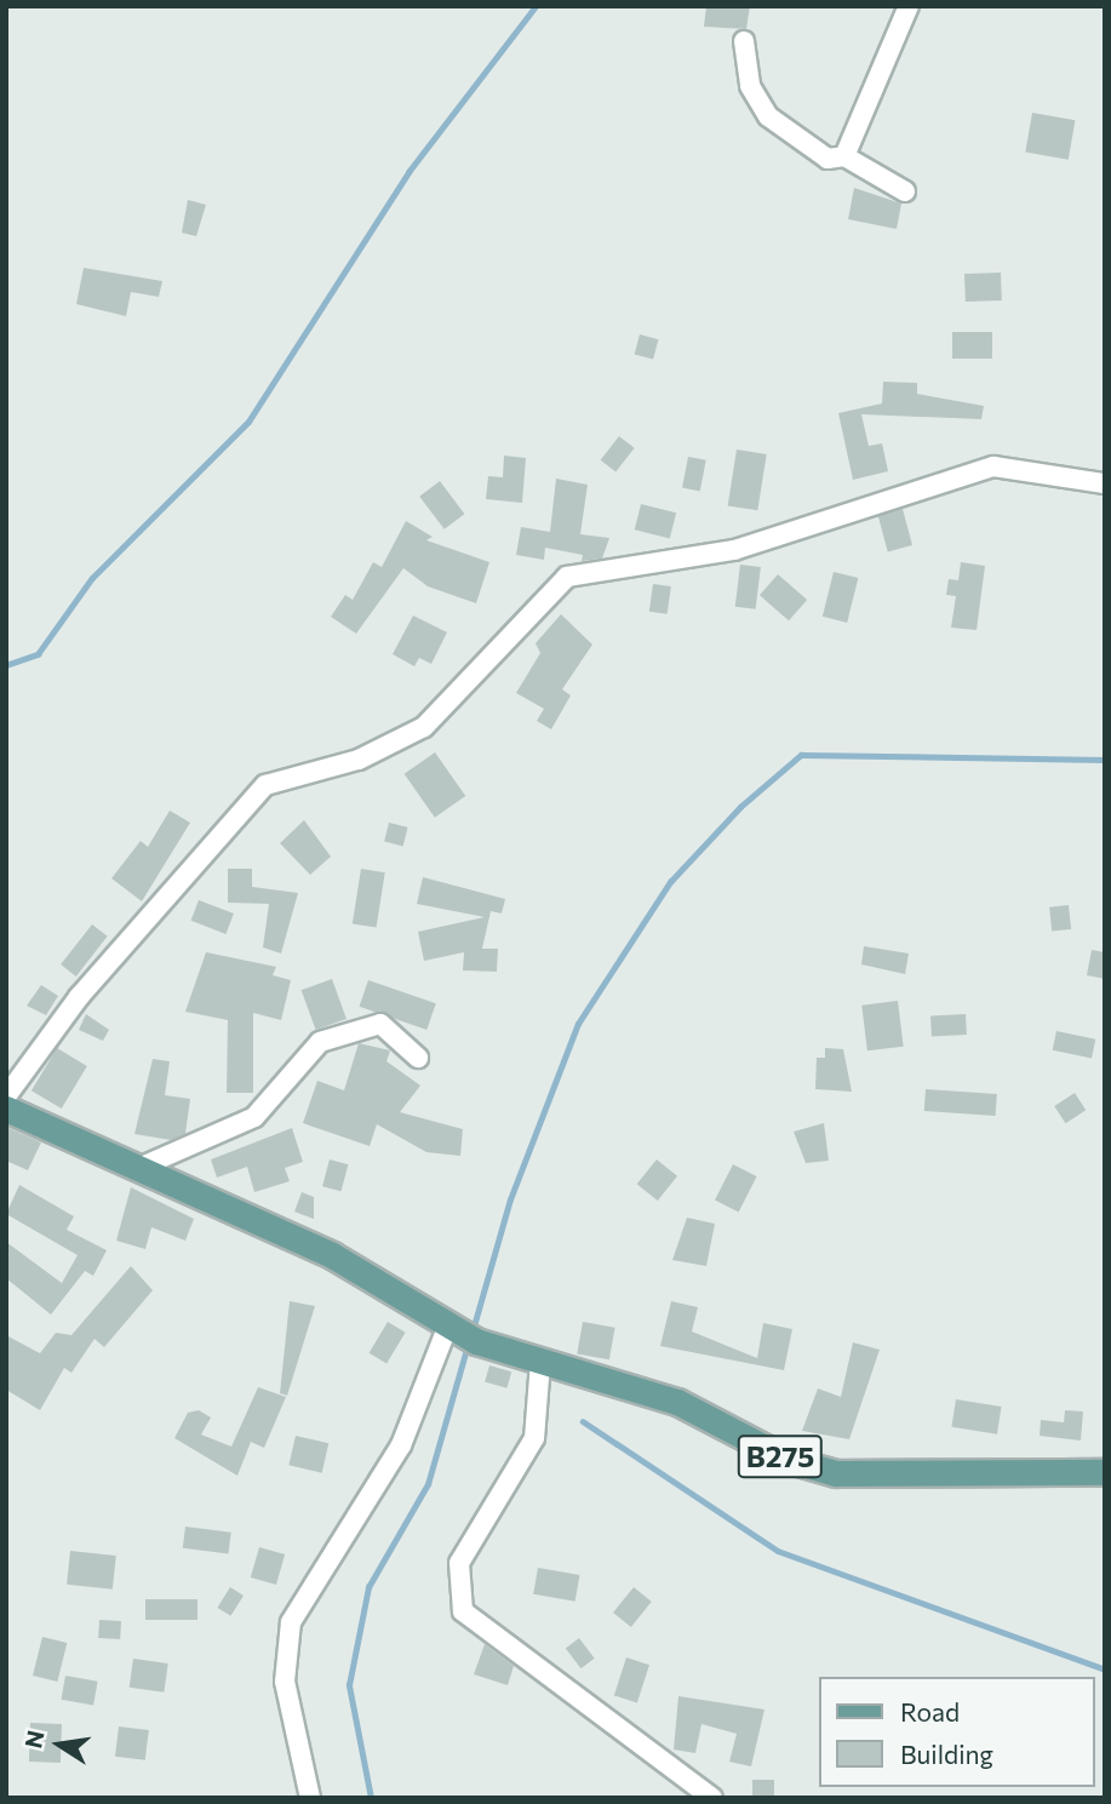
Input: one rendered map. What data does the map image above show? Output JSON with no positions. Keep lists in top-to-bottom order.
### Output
{
  "streets": {
    "main road": ["B275"]
  },
  "legend": ["Road", "Building"],
  "north": "left"
}
